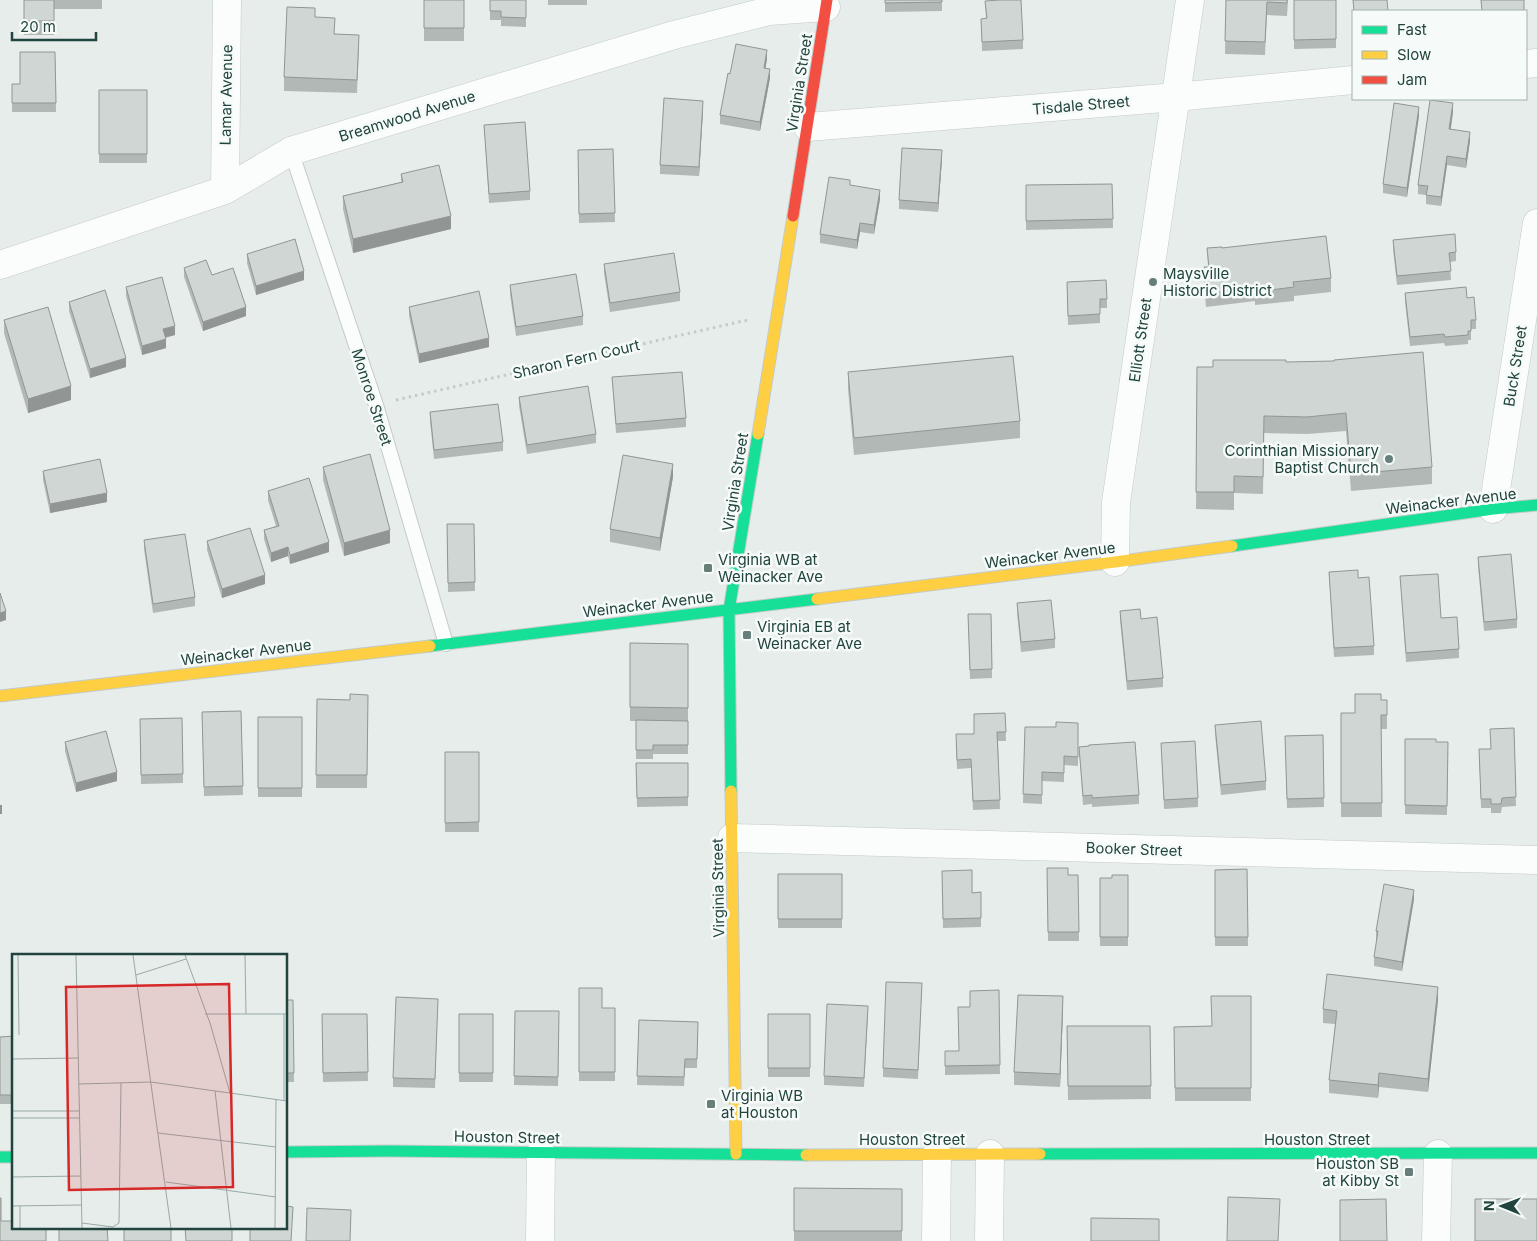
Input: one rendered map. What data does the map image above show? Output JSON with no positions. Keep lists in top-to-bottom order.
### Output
{
  "streets": {
    "street": [
      "Virginia Street",
      "Lamar Avenue",
      "Tisdale Street",
      "Breamwood Avenue",
      "Elliott Street",
      "Buck Street",
      "Weinacker Avenue",
      "Booker Street",
      "Houston Street"
    ],
    "lane": ["Monroe Street"],
    "path": ["Sharon Fern Court"]
  },
  "crossings": [
    ["Virginia Street", "Tisdale Street"],
    ["Virginia Street", "Breamwood Avenue"],
    ["Virginia Street", "Sharon Fern Court"],
    ["Virginia Street", "Weinacker Avenue"],
    ["Virginia Street", "Booker Street"],
    ["Virginia Street", "Houston Street"],
    ["Lamar Avenue", "Breamwood Avenue"],
    ["Tisdale Street", "Elliott Street"],
    ["Breamwood Avenue", "Monroe Street"],
    ["Elliott Street", "Weinacker Avenue"],
    ["Sharon Fern Court", "Monroe Street"],
    ["Buck Street", "Weinacker Avenue"],
    ["Monroe Street", "Weinacker Avenue"]
  ],
  "places": {
    "other": ["Maysville Historic District", "Corinthian Missionary Baptist Church"],
    "transit": [
      "Virginia WB at Weinacker Ave",
      "Virginia EB at Weinacker Ave",
      "Virginia WB at Houston",
      "Houston SB at Kibby St"
    ]
  },
  "legend": ["Fast", "Slow", "Jam"],
  "scale_bar": "20 m",
  "north": "left"
}
